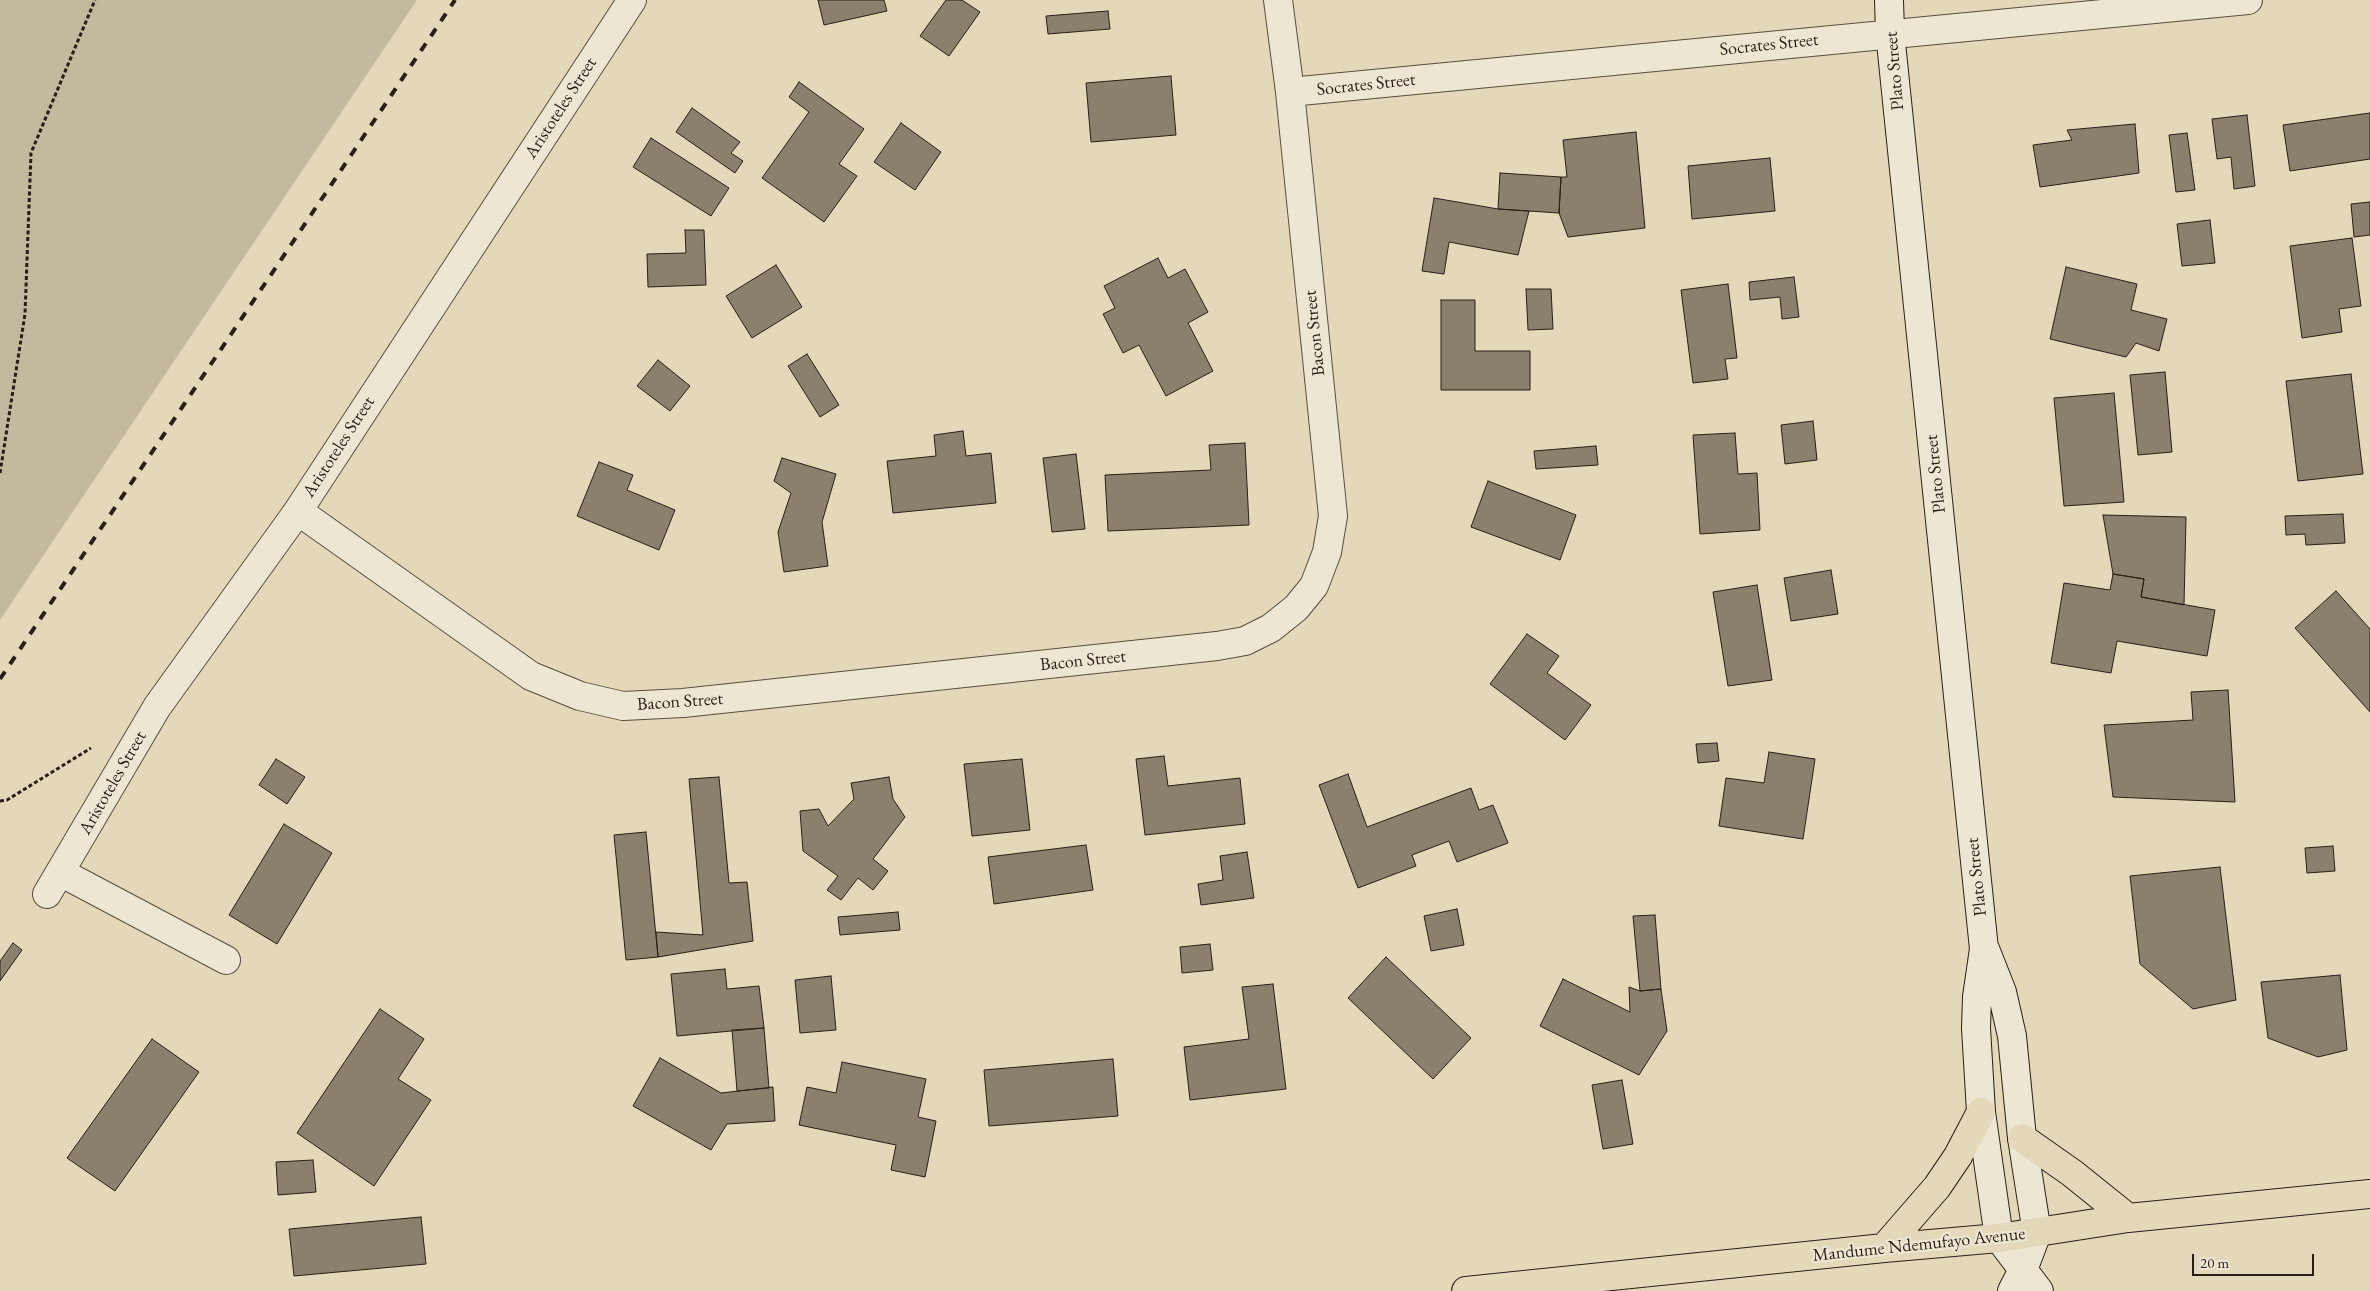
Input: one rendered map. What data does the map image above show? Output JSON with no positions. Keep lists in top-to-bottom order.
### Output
{
  "streets": {
    "main road": ["Mandume Ndemufayo Avenue"],
    "street": [
      "Socrates Street",
      "Plato Street",
      "Aristoteles Street",
      "Bacon Street"
    ]
  },
  "crossings": [
    ["Socrates Street", "Plato Street"],
    ["Socrates Street", "Bacon Street"],
    ["Plato Street", "Mandume Ndemufayo Avenue"],
    ["Aristoteles Street", "Bacon Street"]
  ],
  "scale_bar": "20 m"
}
